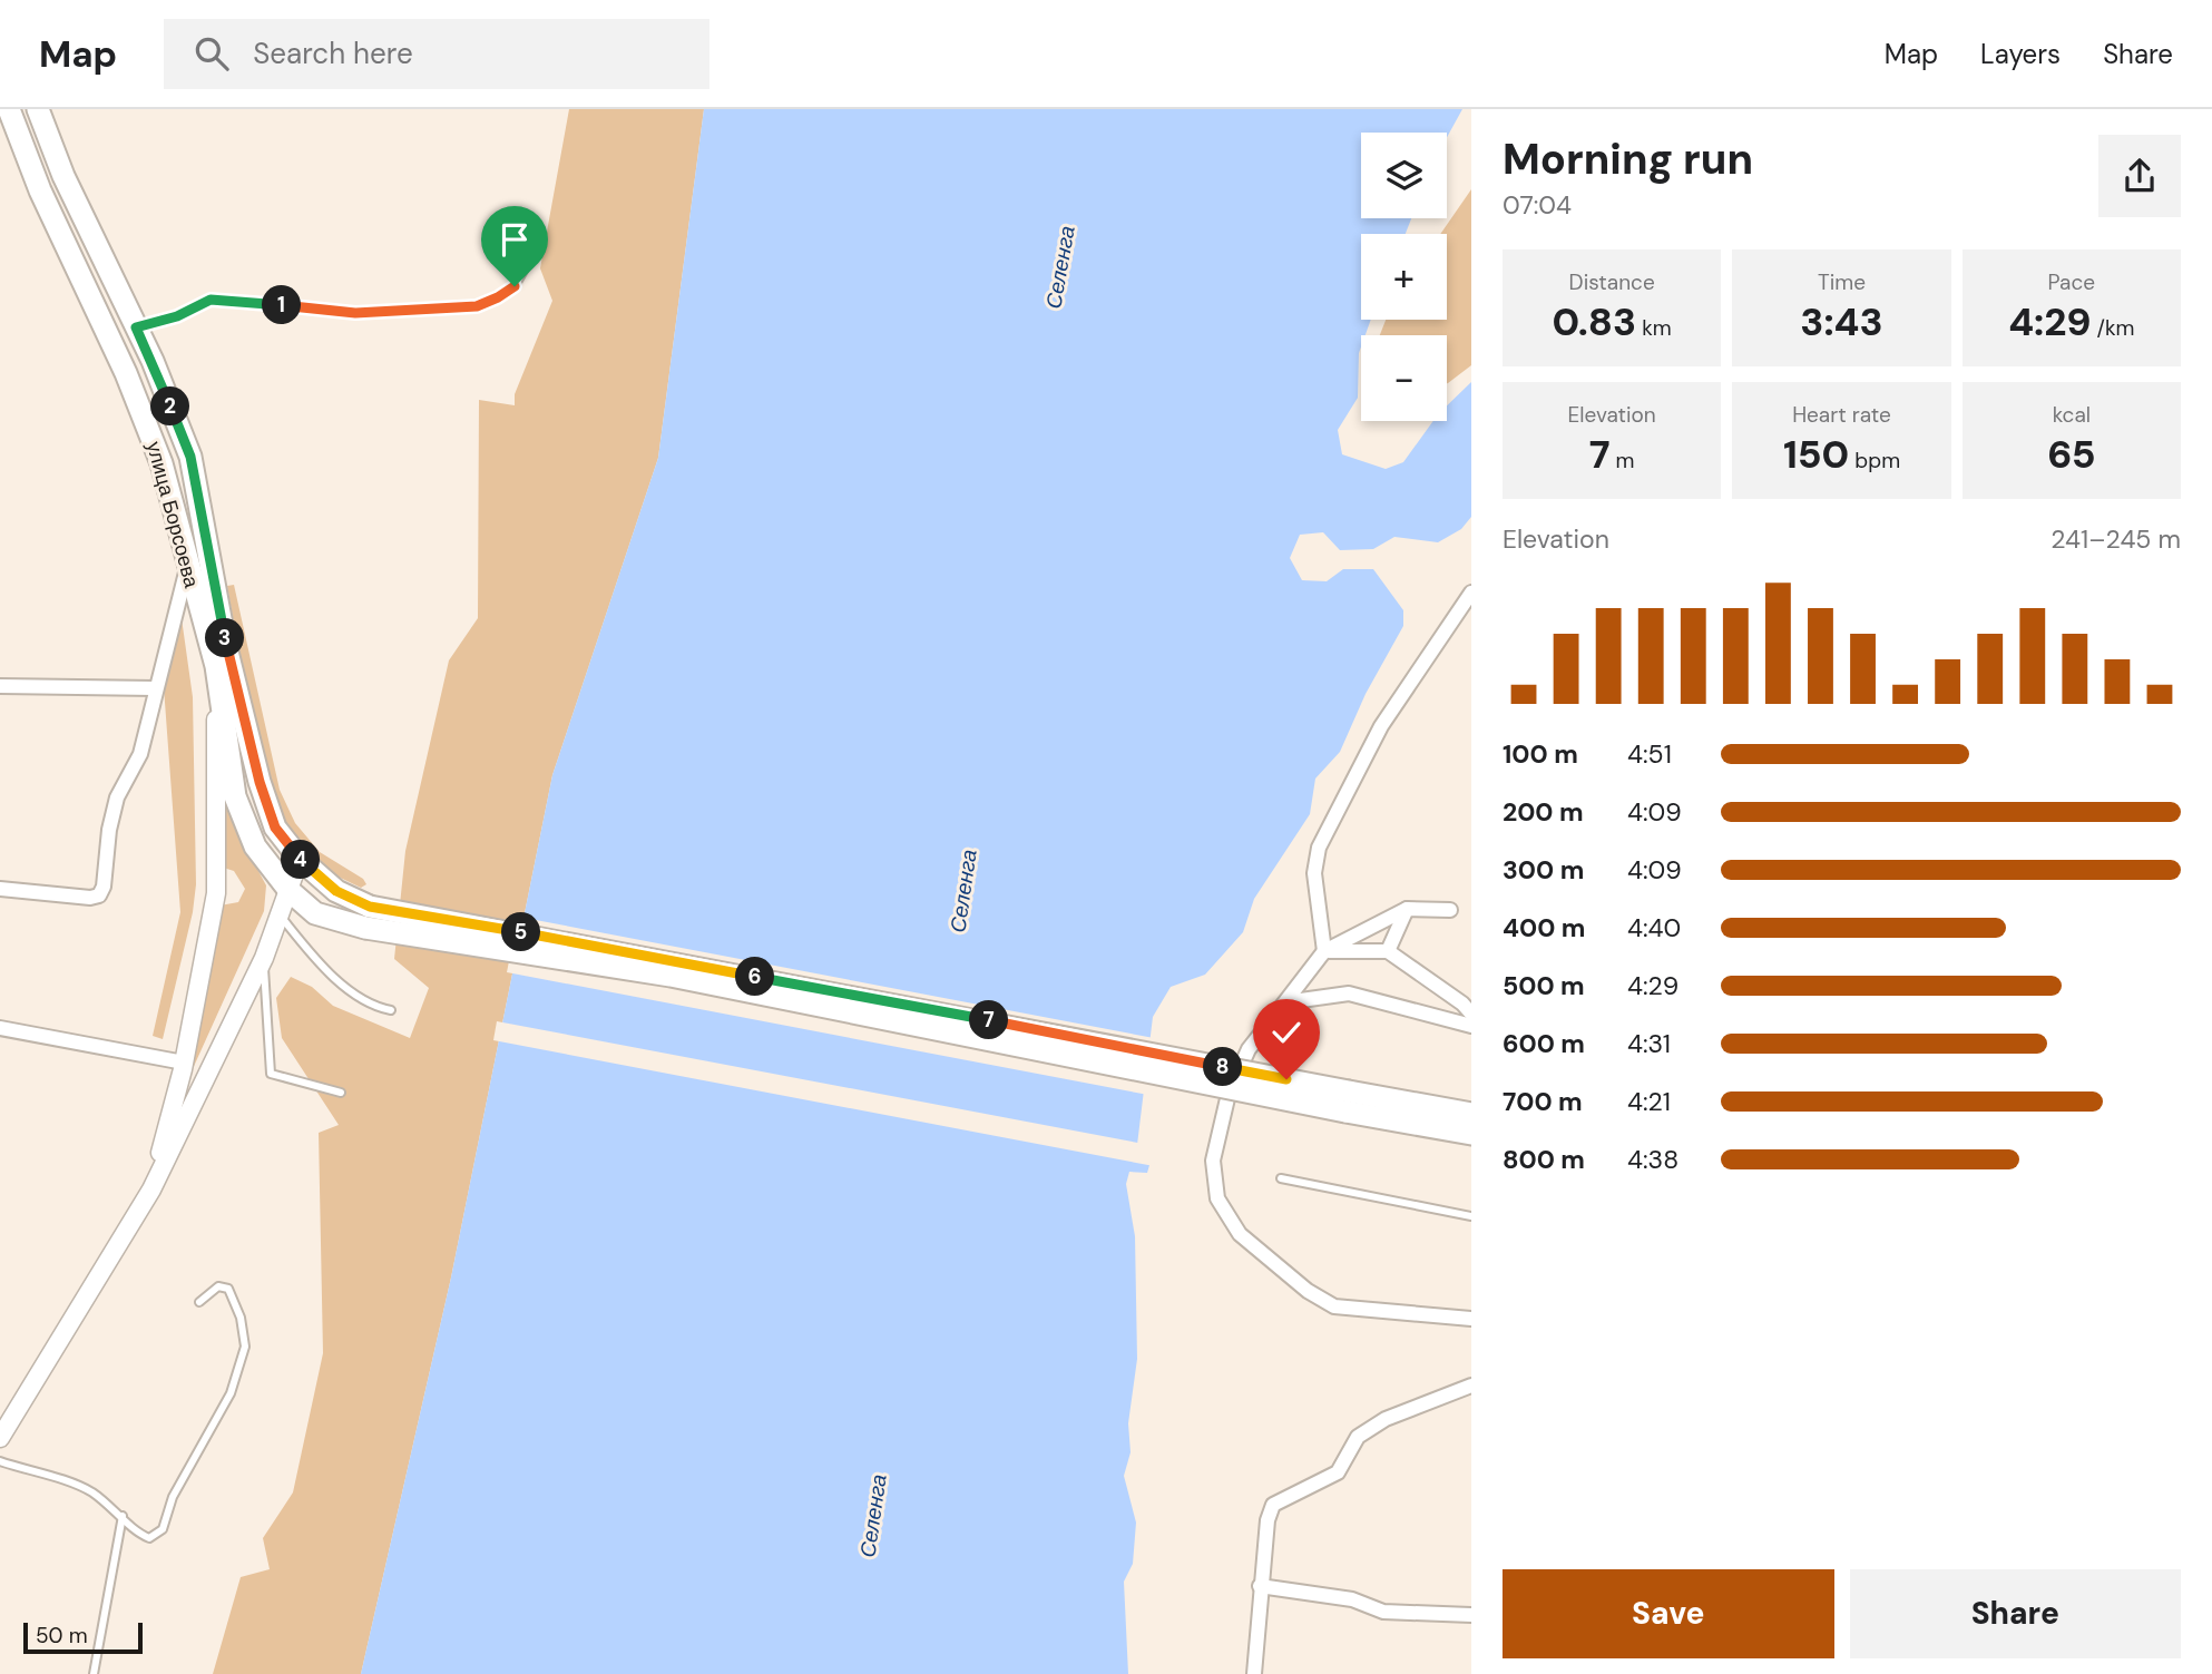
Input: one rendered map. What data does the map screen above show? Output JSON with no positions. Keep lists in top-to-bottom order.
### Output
{
  "streets": {
    "main road": ["улица Борсоева"]
  },
  "water": ["Селенга"],
  "scale_bar": "50 m",
  "page": {
    "header": "Map",
    "search": "Search here",
    "nav": ["Map", "Layers", "Share"],
    "heading": ["Morning run", "07:04"],
    "map_buttons": ["+", "−"],
    "stats": [
      ["Distance", "0.83 km"],
      ["Time", "3:43"],
      ["Pace", "4:29 /km"],
      ["Elevation", "7 m"],
      ["Heart rate", "150 bpm"],
      ["kcal", "65"]
    ],
    "pins": [
      "1",
      "2",
      "3",
      "4",
      "5",
      "6",
      "7",
      "8"
    ],
    "chart": ["Elevation", "241–245 m"],
    "list": [
      {
        "name": "100 m",
        "note": "4:51"
      },
      {
        "name": "200 m",
        "note": "4:09"
      },
      {
        "name": "300 m",
        "note": "4:09"
      },
      {
        "name": "400 m",
        "note": "4:40"
      },
      {
        "name": "500 m",
        "note": "4:29"
      },
      {
        "name": "600 m",
        "note": "4:31"
      },
      {
        "name": "700 m",
        "note": "4:21"
      },
      {
        "name": "800 m",
        "note": "4:38"
      }
    ],
    "buttons": ["Save", "Share"],
    "scale": "50 m"
  }
}
